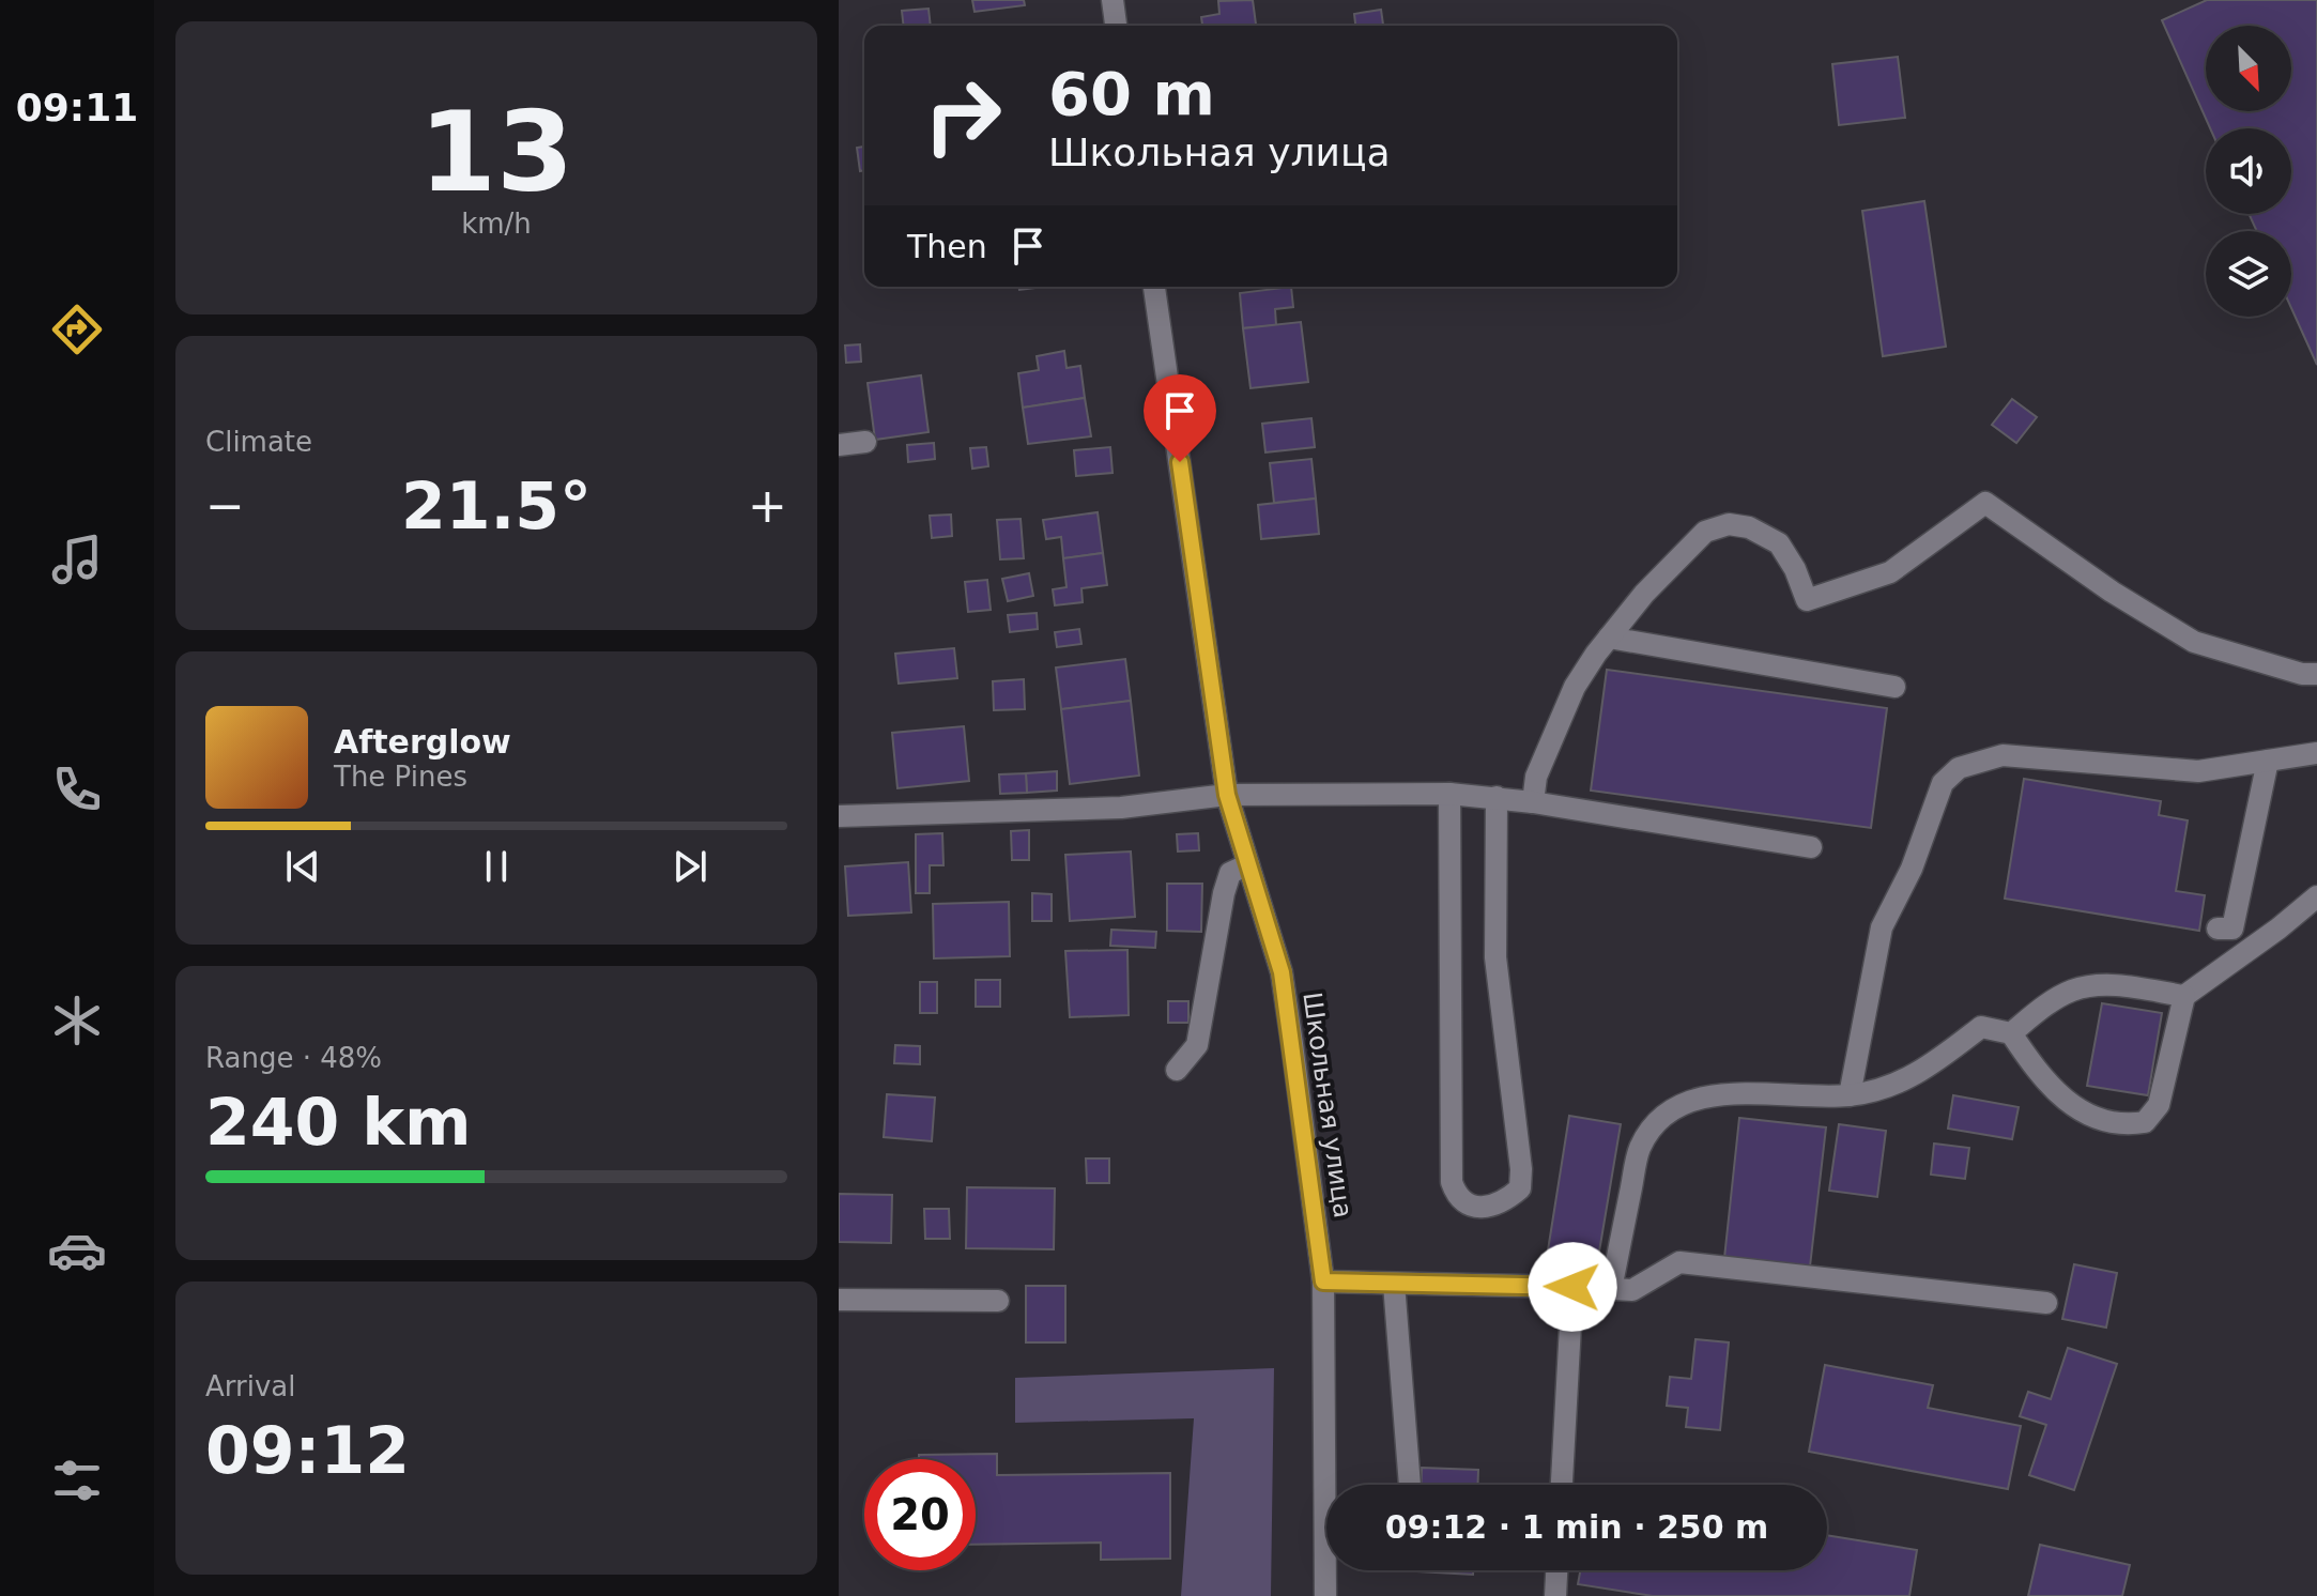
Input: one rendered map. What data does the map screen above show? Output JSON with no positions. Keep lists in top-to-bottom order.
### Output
{
  "streets": {
    "street": ["Школьная улица"]
  },
  "north": "bottom right",
  "page": {
    "tabs": "09:11",
    "tile": [
      ["13", "km/h"],
      "Climate",
      ["Range · 48%", "240 km"],
      ["Arrival", "09:12"]
    ],
    "turn": ["60 m", "Школьная улица"],
    "then": "Then",
    "heat": ["−", "21.5°", "+"],
    "song": ["Afterglow", "The Pines"],
    "limit": "20",
    "trip": "09:12 · 1 min · 250 m"
  }
}
